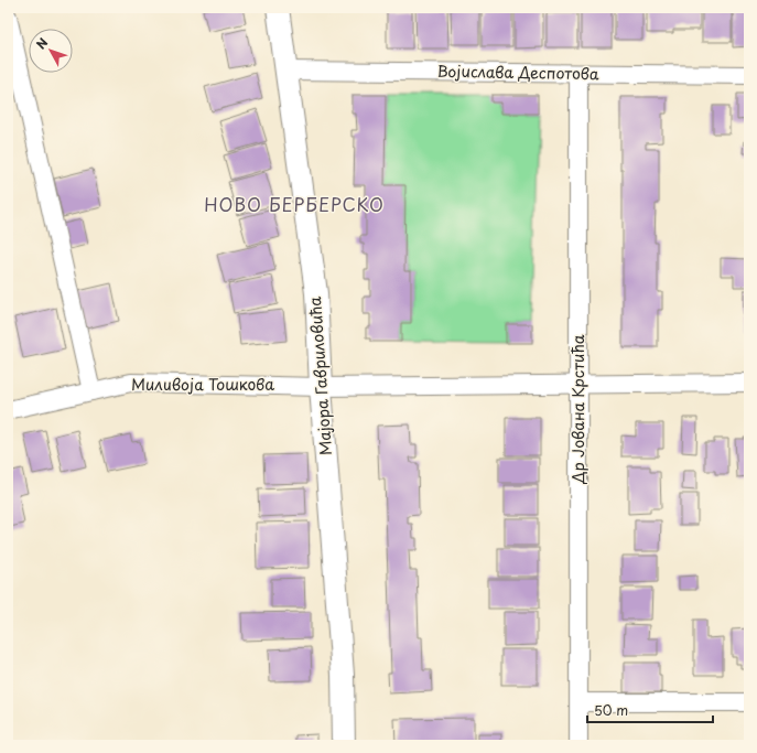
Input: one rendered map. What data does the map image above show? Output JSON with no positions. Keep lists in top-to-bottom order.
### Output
{
  "streets": {
    "street": [
      "Војислава Деспотова",
      "Мајора Гавриловића",
      "Миливоја Тошкова",
      "Др Јована Крстића"
    ]
  },
  "crossings": [
    ["Војислава Деспотова", "Мајора Гавриловића"],
    ["Војислава Деспотова", "Др Јована Крстића"],
    ["Мајора Гавриловића", "Миливоја Тошкова"],
    ["Миливоја Тошкова", "Др Јована Крстића"]
  ],
  "districts": ["НОВО БЕРБЕРСКО"],
  "scale_bar": "50 m",
  "north": "top left"
}
